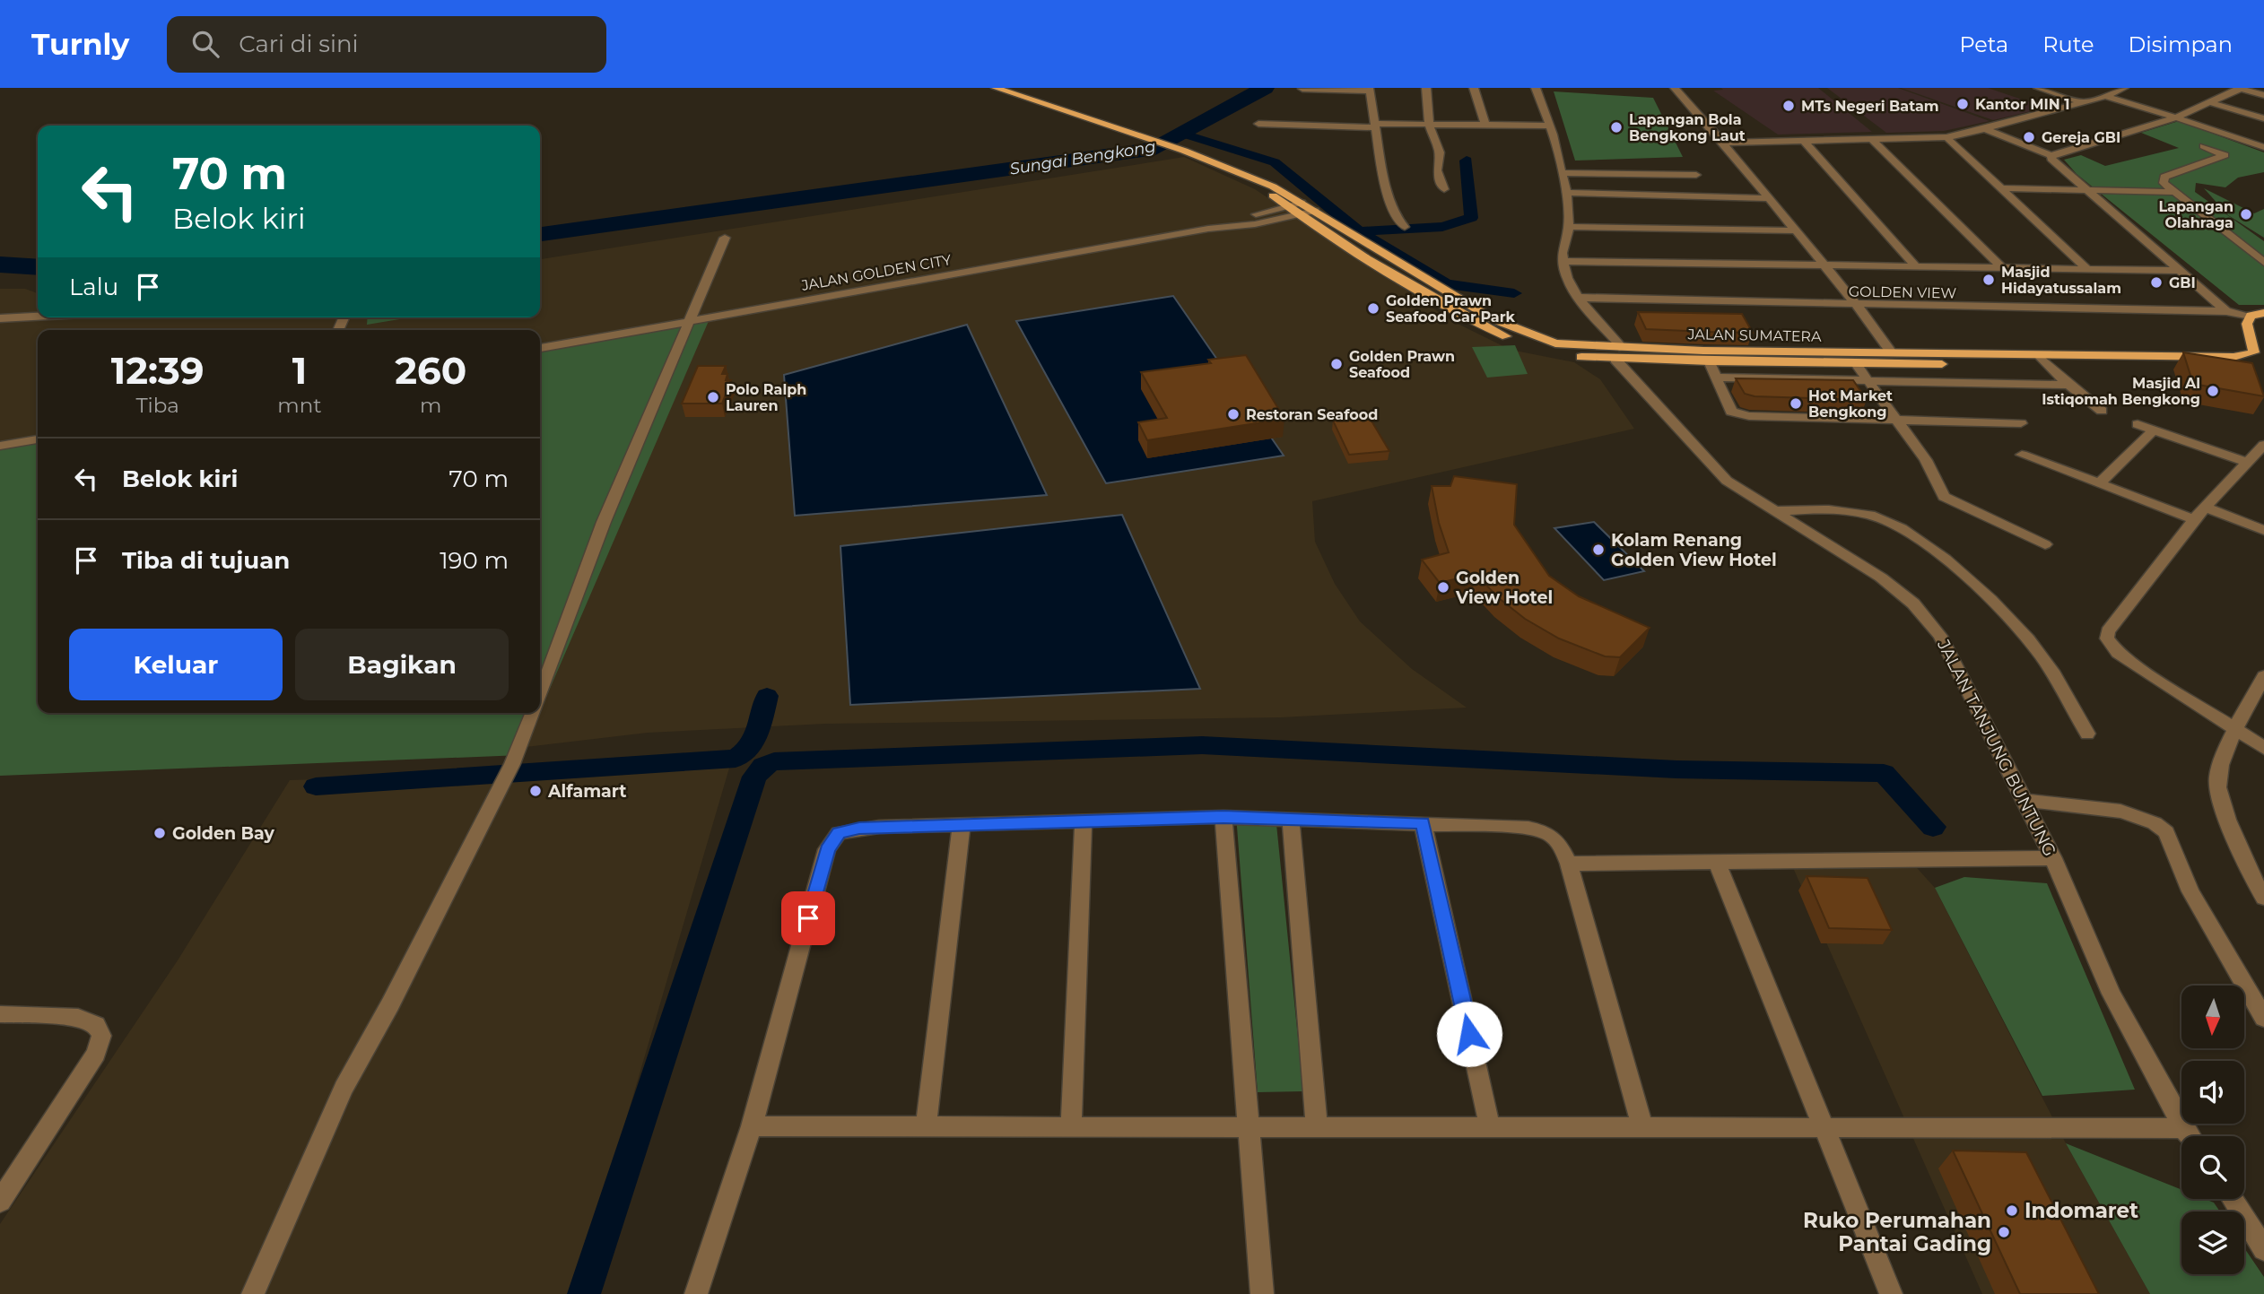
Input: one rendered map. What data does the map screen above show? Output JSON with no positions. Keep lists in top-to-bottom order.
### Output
{
  "streets": {
    "main road": ["JALAN SUMATERA"],
    "street": ["JALAN GOLDEN CITY", "GOLDEN VIEW", "JALAN TANJUNG BUNTUNG"]
  },
  "crossings": [
    ["JALAN GOLDEN CITY", "JALAN SUMATERA"],
    ["GOLDEN VIEW", "JALAN SUMATERA"],
    ["JALAN SUMATERA", "JALAN TANJUNG BUNTUNG"]
  ],
  "water": ["Sungai Bengkong"],
  "places": [
    "Kantor MIN 1",
    "MTs Negeri Batam",
    "Lapangan Bola Bengkong Laut",
    "Gereja GBI",
    "Lapangan Olahraga",
    "Masjid Hidayatussalam",
    "GBI",
    "Golden Prawn Seafood Car Park",
    "Golden Prawn Seafood",
    "Masjid Al Istiqomah Bengkong",
    "Polo Ralph Lauren",
    "Hot Market Bengkong",
    "Restoran Seafood",
    "Kolam Renang Golden View Hotel",
    "Golden View Hotel",
    "Alfamart",
    "Golden Bay",
    "Indomaret",
    "Ruko Perumahan Pantai Gading"
  ],
  "north": "bottom",
  "page": {
    "header": "Turnly",
    "search": "Cari di sini",
    "nav": ["Peta", "Rute", "Disimpan"],
    "turn": ["70 m", "Belok kiri"],
    "then": "Lalu",
    "eta": [
      "12:39",
      "Tiba",
      "1",
      "mnt",
      "260",
      "m"
    ],
    "list": [
      {
        "name": "Belok kiri",
        "value": "70 m"
      },
      {
        "name": "Tiba di tujuan",
        "value": "190 m"
      }
    ],
    "buttons": ["Keluar", "Bagikan"]
  }
}
